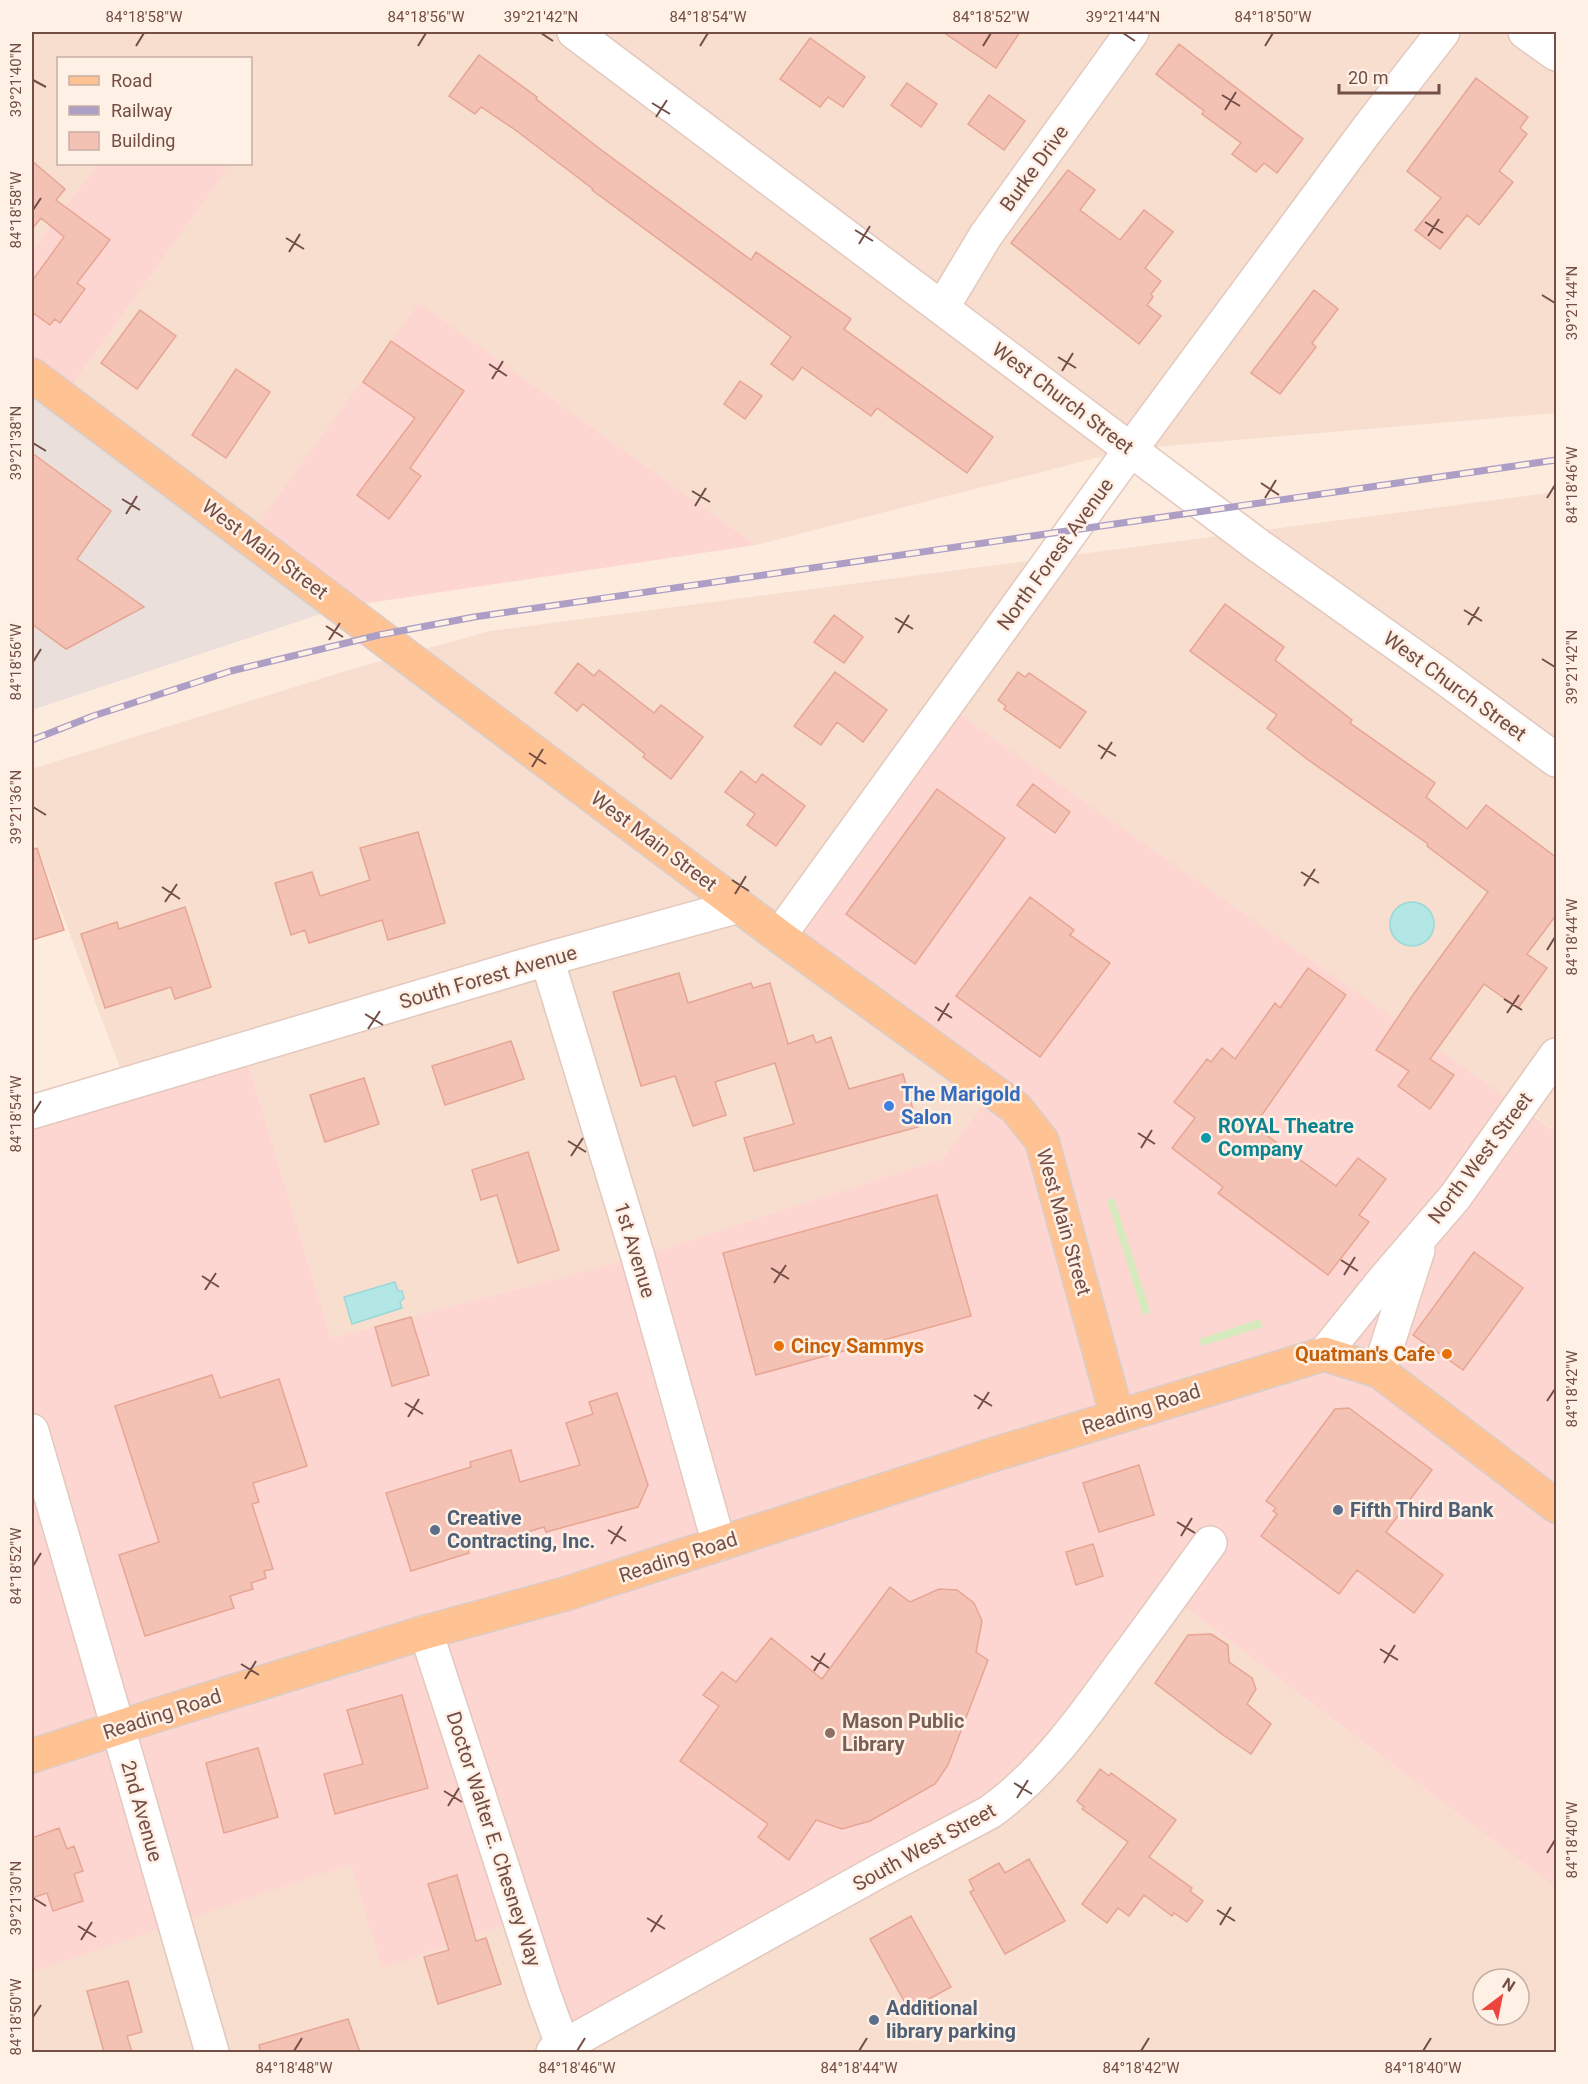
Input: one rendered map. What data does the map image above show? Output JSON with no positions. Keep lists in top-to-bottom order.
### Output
{
  "streets": {
    "main road": ["West Main Street", "Reading Road"],
    "street": [
      "Burke Drive",
      "West Church Street",
      "North Forest Avenue",
      "South Forest Avenue",
      "North West Street",
      "1st Avenue",
      "2nd Avenue",
      "Doctor Walter E. Chesney Way",
      "South West Street"
    ]
  },
  "crossings": [
    ["Burke Drive", "West Church Street"],
    ["West Church Street", "North Forest Avenue"],
    ["West Main Street", "North Forest Avenue"],
    ["West Main Street", "South Forest Avenue"],
    ["West Main Street", "Reading Road"],
    ["South Forest Avenue", "1st Avenue"],
    ["North West Street", "Reading Road"],
    ["1st Avenue", "Reading Road"],
    ["Reading Road", "2nd Avenue"],
    ["Reading Road", "Doctor Walter E. Chesney Way"],
    ["Doctor Walter E. Chesney Way", "South West Street"]
  ],
  "places": [
    "The Marigold Salon",
    "ROYAL Theatre Company",
    "Cincy Sammys",
    "Quatman's Cafe",
    "Fifth Third Bank",
    "Creative Contracting, Inc.",
    "Mason Public Library",
    "Additional library parking"
  ],
  "legend": ["Road", "Railway", "Building"],
  "scale_bar": "20 m",
  "north": "top right",
  "coordinates": [
    "84°18'58\"W",
    "84°18'56\"W",
    "39°21'42\"N",
    "84°18'54\"W",
    "84°18'52\"W",
    "39°21'44\"N",
    "84°18'50\"W",
    "39°21'40\"N",
    "39°21'38\"N",
    "84°18'46\"W",
    "39°21'36\"N",
    "84°18'44\"W",
    "84°18'42\"W",
    "84°18'40\"W",
    "39°21'30\"N",
    "84°18'48\"W"
  ]
}
